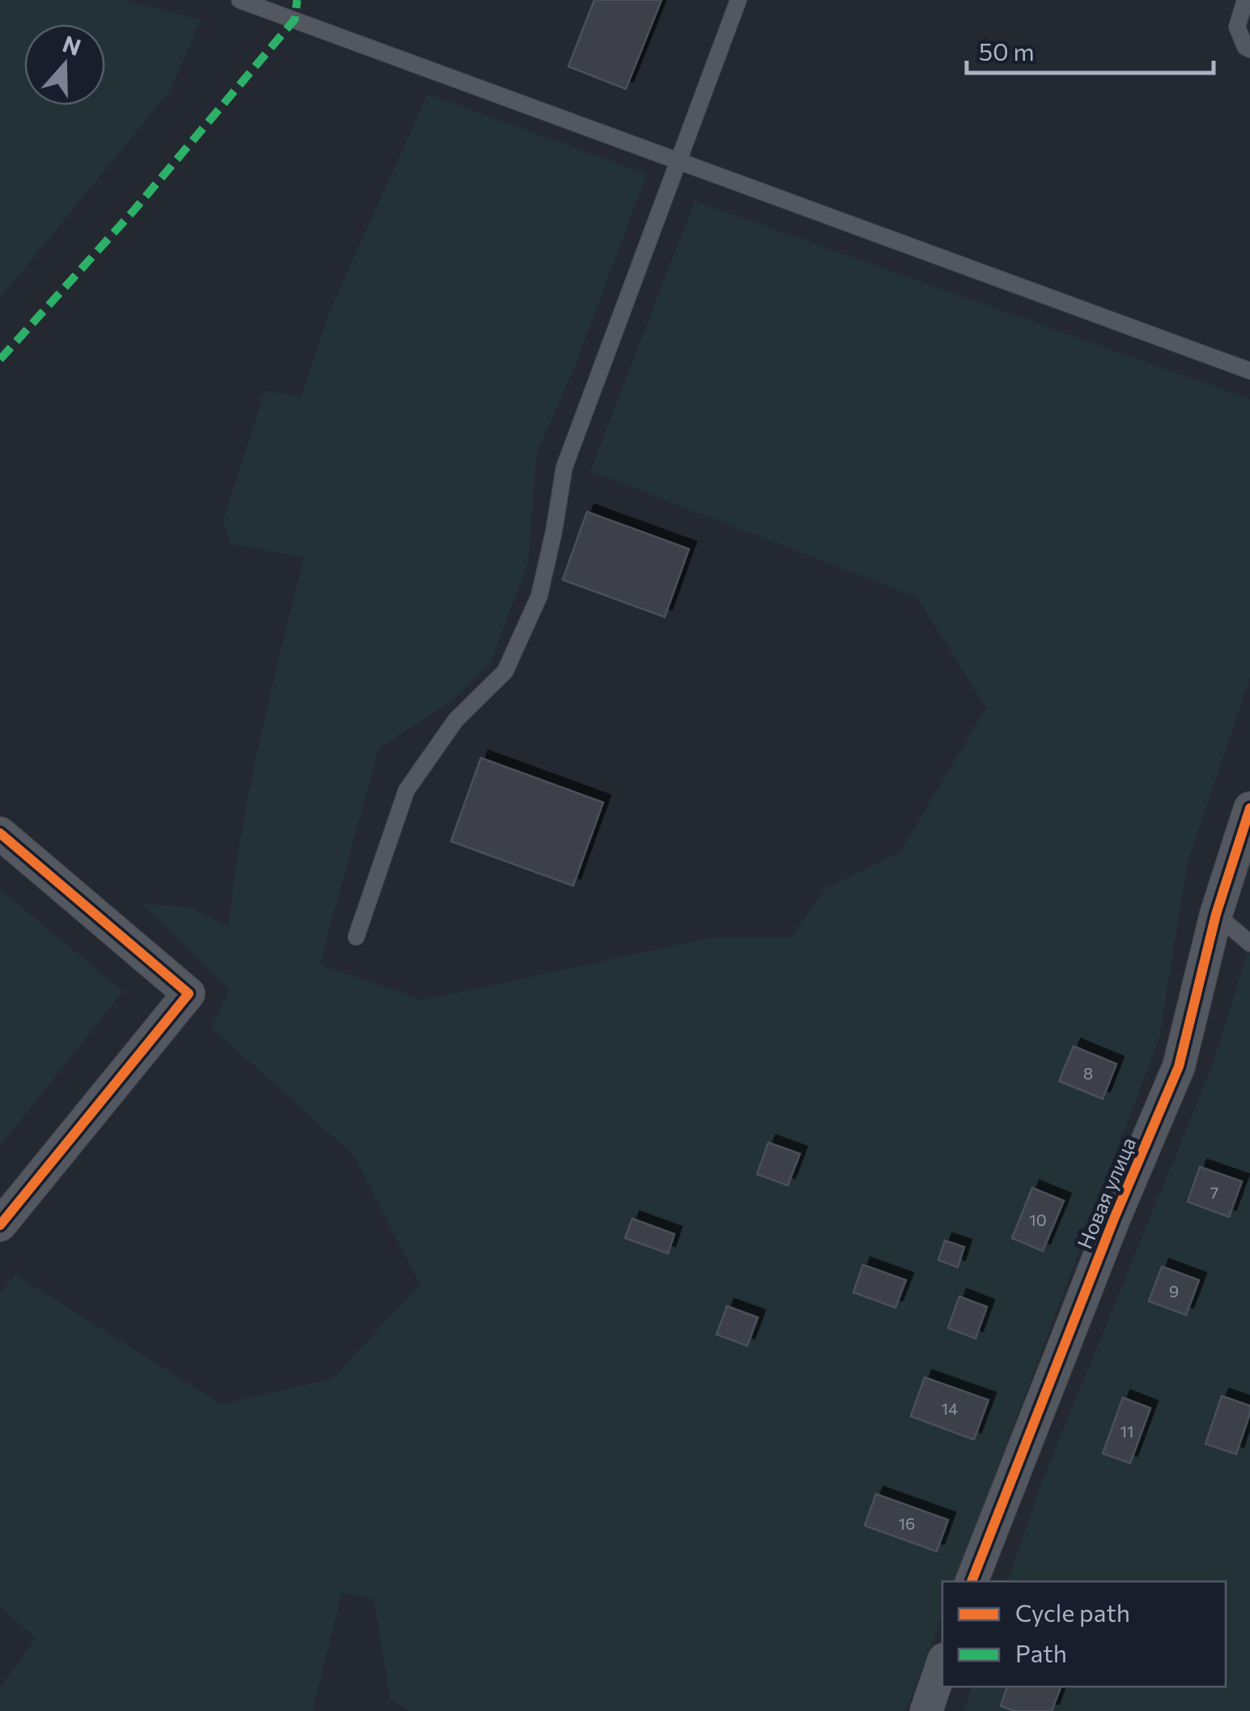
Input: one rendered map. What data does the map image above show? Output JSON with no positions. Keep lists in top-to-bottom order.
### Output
{
  "streets": {
    "street": ["Новая улица"]
  },
  "house_numbers": [
    "8",
    "7",
    "10",
    "9",
    "14",
    "11",
    "16"
  ],
  "legend": ["Cycle path", "Path"],
  "scale_bar": "50 m",
  "north": "top"
}
